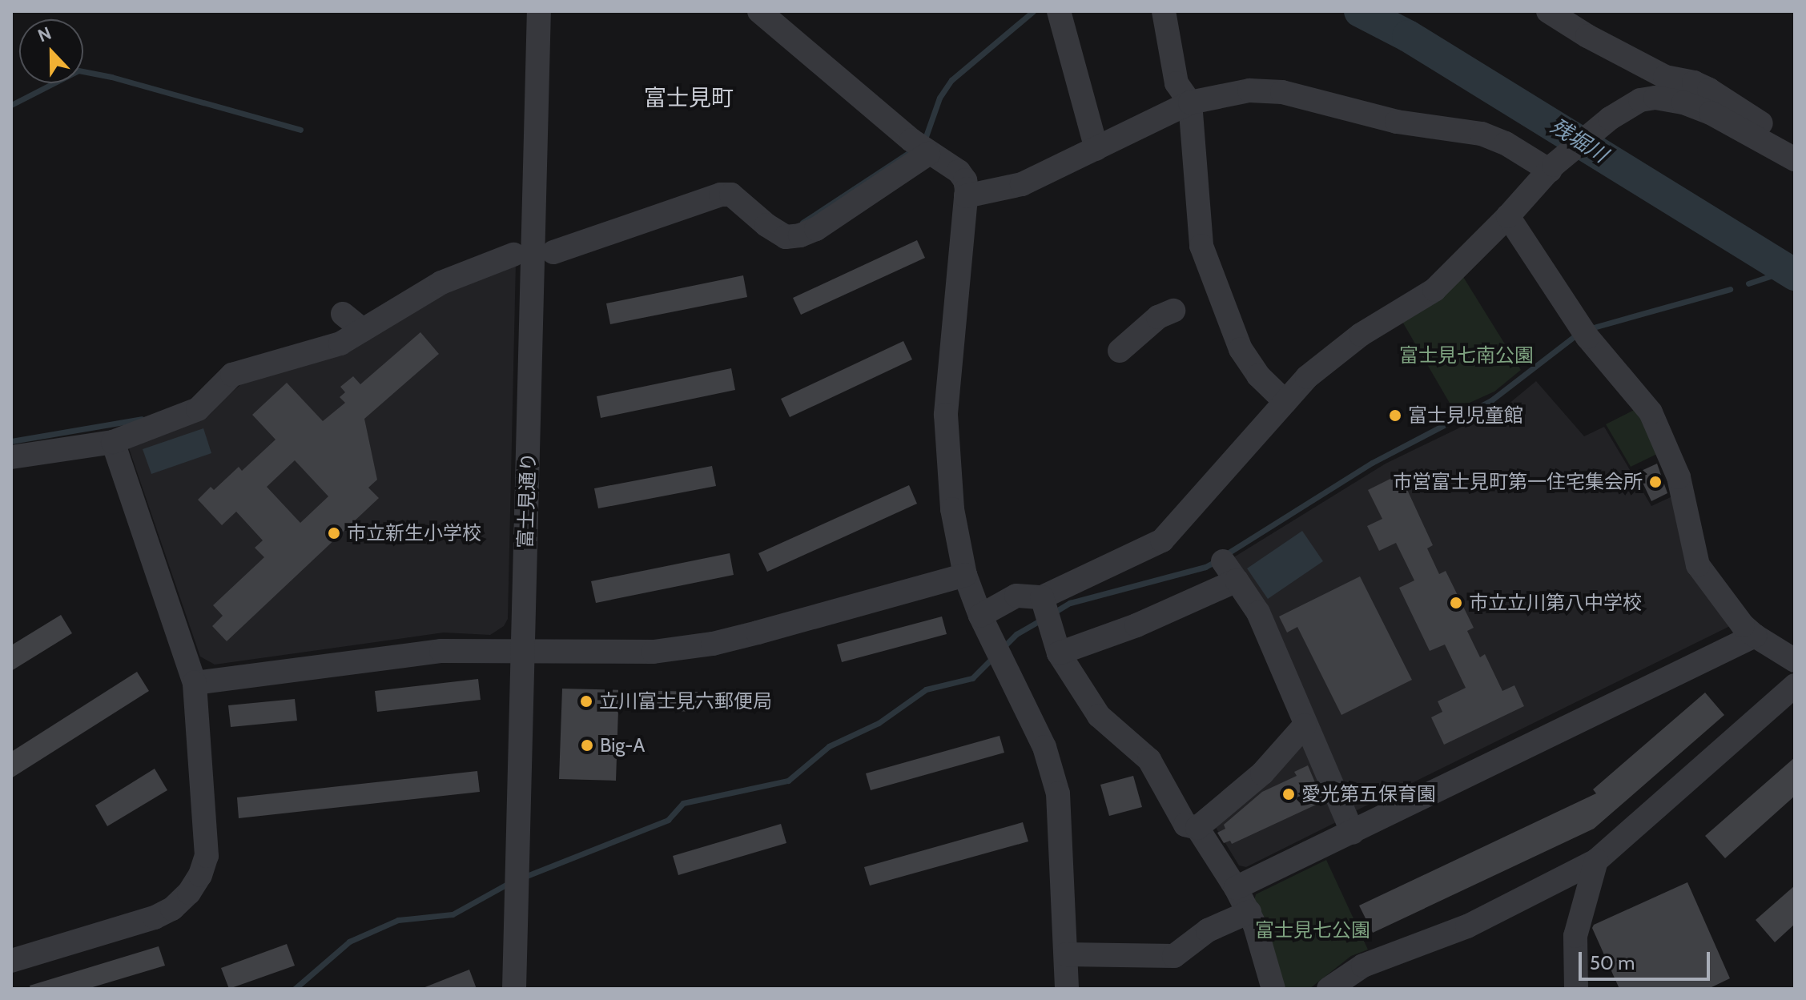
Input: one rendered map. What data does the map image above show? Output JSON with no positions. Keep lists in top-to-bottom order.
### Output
{
  "streets": {
    "street": ["富士見通り"]
  },
  "districts": ["富士見町"],
  "water": ["残堀川"],
  "parks": ["富士見七南公園", "富士見七公園"],
  "places": [
    "富士見児童館",
    "市営富士見町第一住宅集会所",
    "市立新生小学校",
    "市立立川第八中学校",
    "立川富士見六郵便局",
    "Big-A",
    "愛光第五保育園"
  ],
  "scale_bar": "50 m",
  "north": "top"
}
